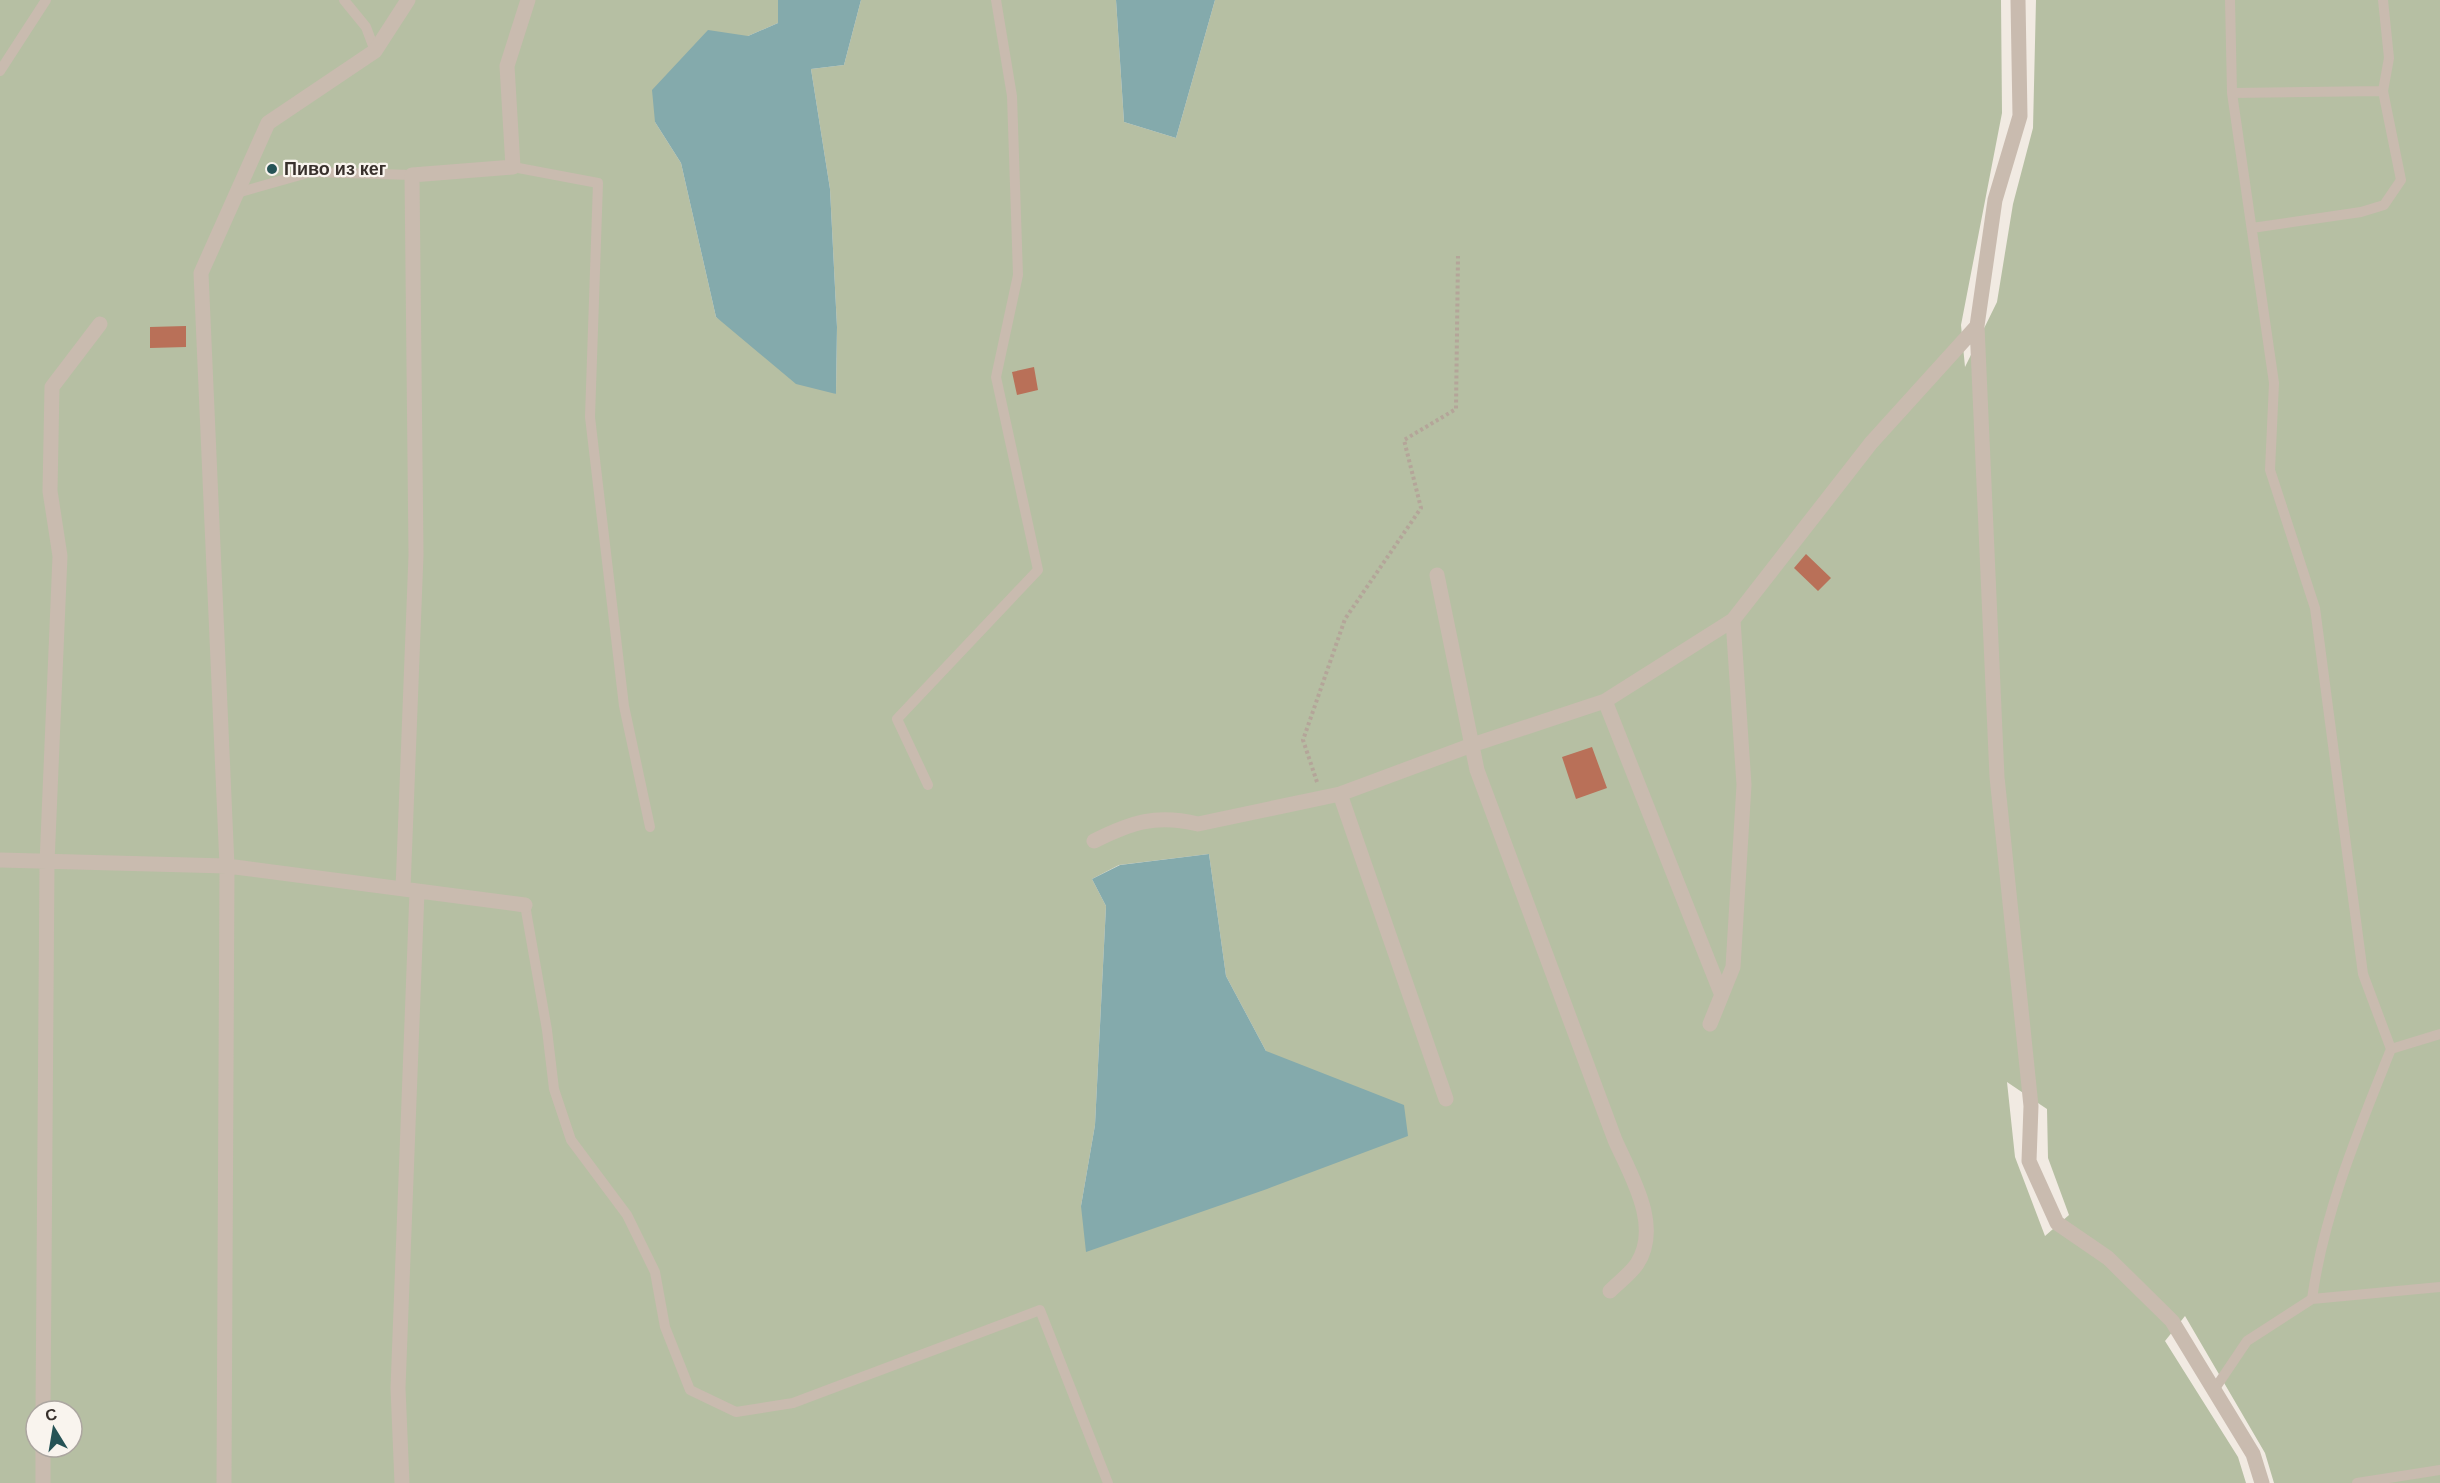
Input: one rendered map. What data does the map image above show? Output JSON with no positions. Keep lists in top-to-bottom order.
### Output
{
  "places": ["Пиво из кег"],
  "north": "top"
}
